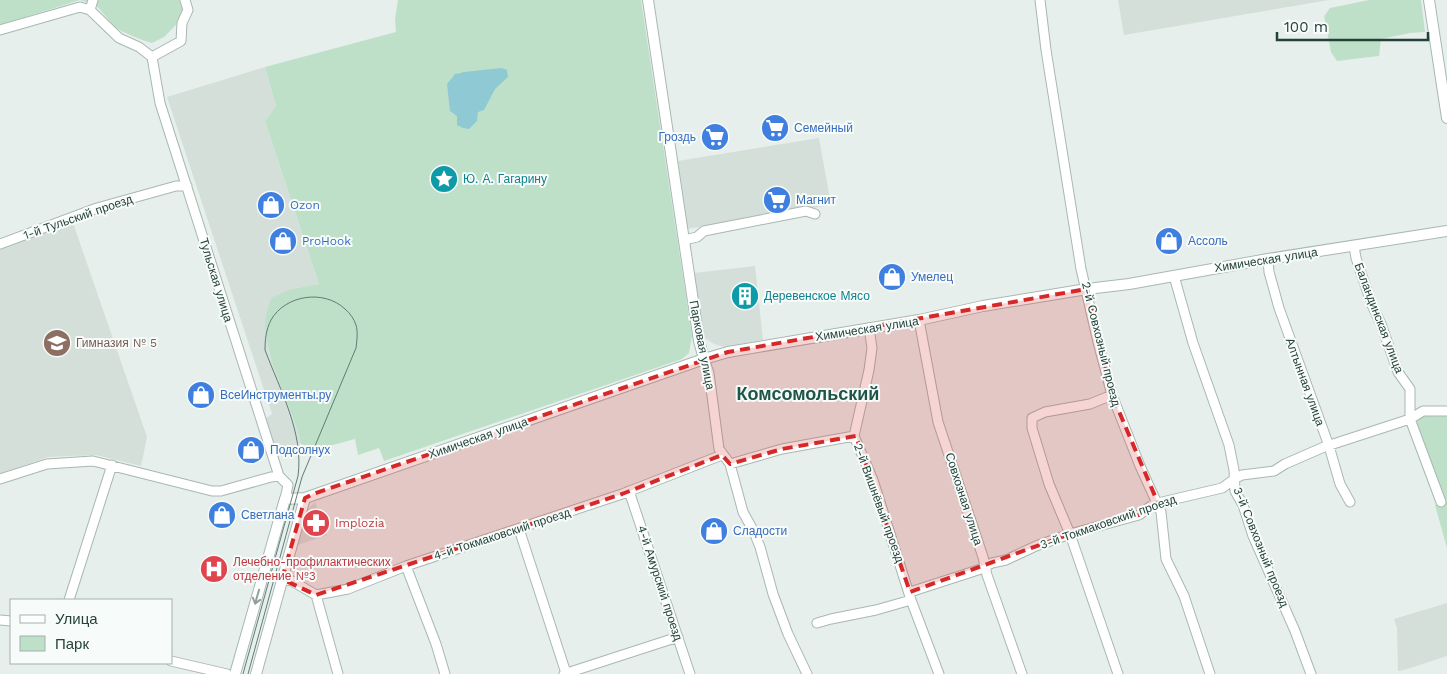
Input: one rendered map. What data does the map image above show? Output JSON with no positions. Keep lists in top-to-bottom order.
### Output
{
  "streets": {
    "street": [
      "1-й Тульский проезд",
      "Химическая улица",
      "Тульская улица",
      "Баландинская улица",
      "2-й Совхозный проезд",
      "Парковая улица",
      "Алтынная улица",
      "Совхозная улица",
      "2-й Вишнёвый проезд",
      "3-й Токмаковский проезд",
      "4-й Токмаковский проезд",
      "3-й Совхозный проезд",
      "4-й Амурский проезд"
    ]
  },
  "crossings": [
    ["1-й Тульский проезд", "Тульская улица"],
    ["Химическая улица", "Баландинская улица"],
    ["Химическая улица", "2-й Совхозный проезд"],
    ["Химическая улица", "Парковая улица"],
    ["Химическая улица", "Алтынная улица"],
    ["Химическая улица", "Совхозная улица"],
    ["Химическая улица", "2-й Вишнёвый проезд"],
    ["Химическая улица", "3-й Совхозный проезд"],
    ["Баландинская улица", "3-й Токмаковский проезд"],
    ["2-й Совхозный проезд", "3-й Токмаковский проезд"],
    ["Парковая улица", "4-й Токмаковский проезд"],
    ["Алтынная улица", "3-й Токмаковский проезд"],
    ["Совхозная улица", "3-й Токмаковский проезд"],
    ["2-й Вишнёвый проезд", "3-й Токмаковский проезд"],
    ["3-й Токмаковский проезд", "3-й Совхозный проезд"],
    ["4-й Токмаковский проезд", "4-й Амурский проезд"]
  ],
  "districts": ["Комсомольский"],
  "places": {
    "supermarket": ["Семейный", "Гроздь", "Магнит"],
    "place": ["Ю. А. Гагарину"],
    "shop": [
      "Ozon",
      "ProHook",
      "Ассоль",
      "Умелец",
      "ВсеИнструменты.ру",
      "Подсолнух",
      "Светлана",
      "Сладости"
    ],
    "building": ["Деревенское Мясо"],
    "school or university": ["Гимназия № 5"],
    "pharmacy": ["Implozia"],
    "hospital": ["Лечебно-профилактических отделение №3"]
  },
  "legend": ["Улица", "Парк"],
  "scale_bar": "100 m"
}
